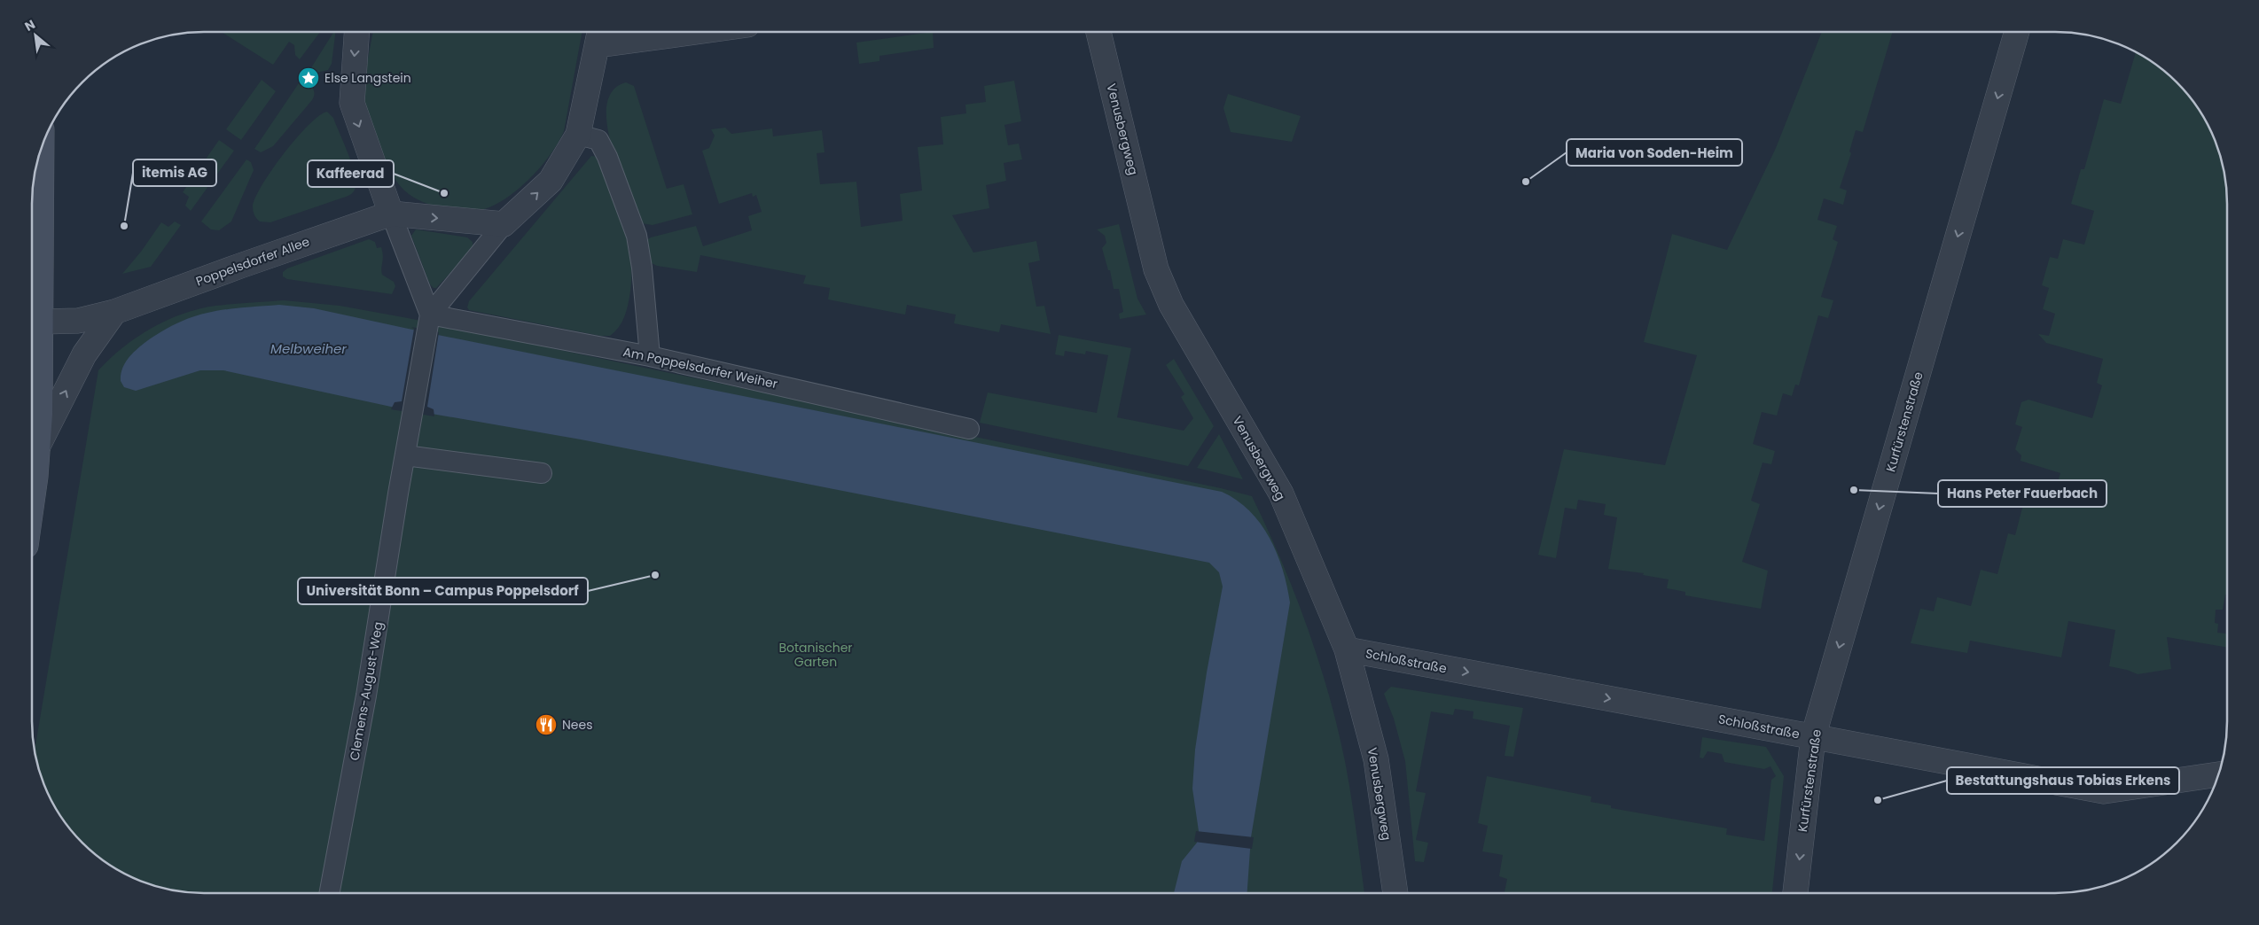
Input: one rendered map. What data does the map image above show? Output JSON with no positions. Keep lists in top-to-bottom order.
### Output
{
  "streets": {
    "street": [
      "Venusbergweg",
      "Poppelsdorfer Allee",
      "Kurfürstenstraße",
      "Schloßstraße"
    ],
    "lane": ["Am Poppelsdorfer Weiher", "Clemens-August-Weg"]
  },
  "crossings": [
    ["Venusbergweg", "Schloßstraße"],
    ["Am Poppelsdorfer Weiher", "Clemens-August-Weg"],
    ["Kurfürstenstraße", "Schloßstraße"]
  ],
  "one_way": ["Kurfürstenstraße", "Schloßstraße"],
  "water": ["Melbweiher"],
  "parks": ["Botanischer Garten"],
  "places": {
    "place": ["Else Langstein"],
    "other": [
      "Maria von Soden-Heim",
      "Kaffeerad",
      "itemis AG",
      "Hans Peter Fauerbach",
      "Universität Bonn – Campus Poppelsdorf",
      "Bestattungshaus Tobias Erkens"
    ],
    "restaurant": ["Nees"]
  },
  "north": "top left"
}
